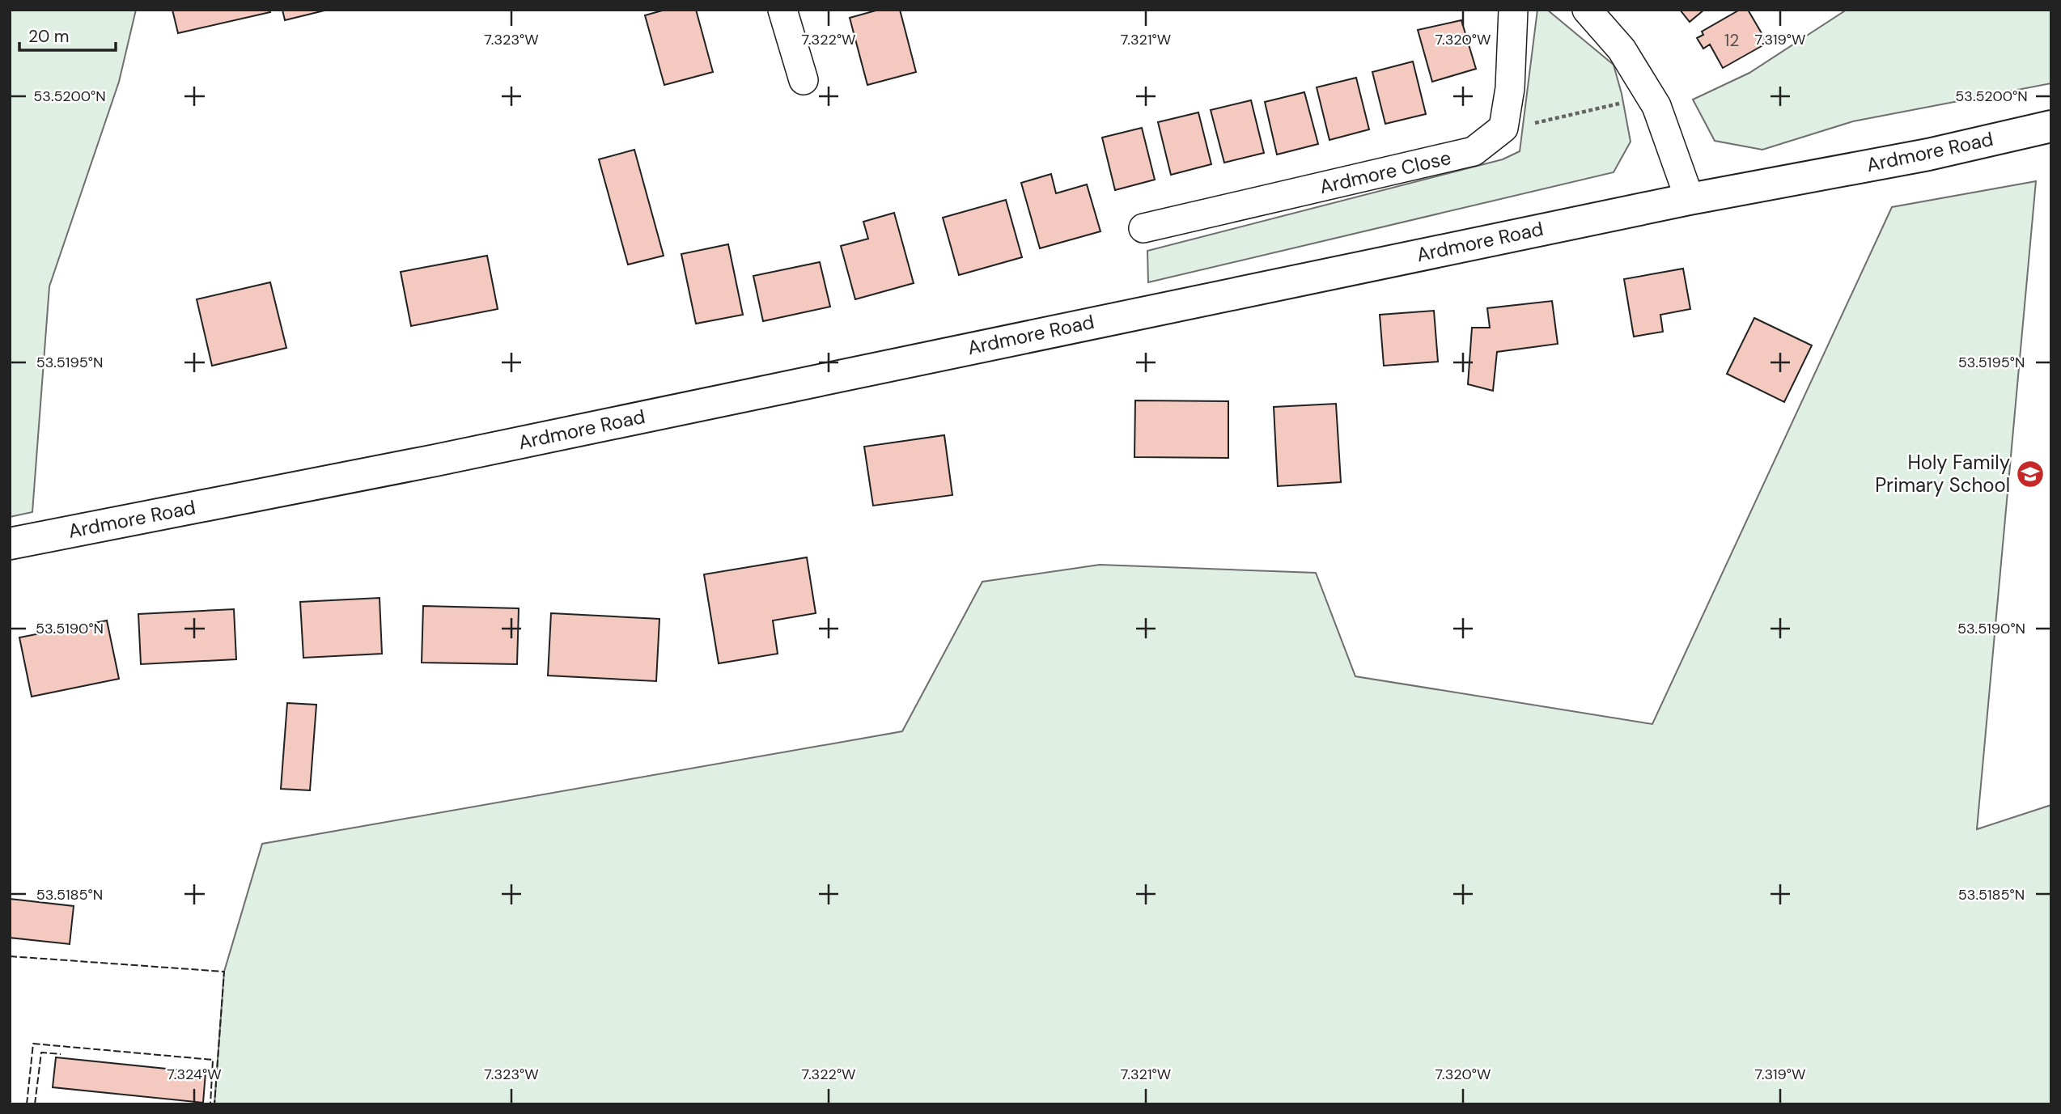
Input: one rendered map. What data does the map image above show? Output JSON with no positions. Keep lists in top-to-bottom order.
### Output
{
  "streets": {
    "street": ["Ardmore Road", "Ardmore Close"]
  },
  "places": {
    "school or university": ["Holy Family Primary School"]
  },
  "house_numbers": ["12"],
  "scale_bar": "20 m",
  "coordinates": [
    "7.323°W",
    "7.322°W",
    "7.321°W",
    "7.320°W",
    "7.319°W",
    "53.5200°N",
    "53.5195°N",
    "53.5190°N",
    "53.5185°N",
    "7.324°W"
  ]
}
